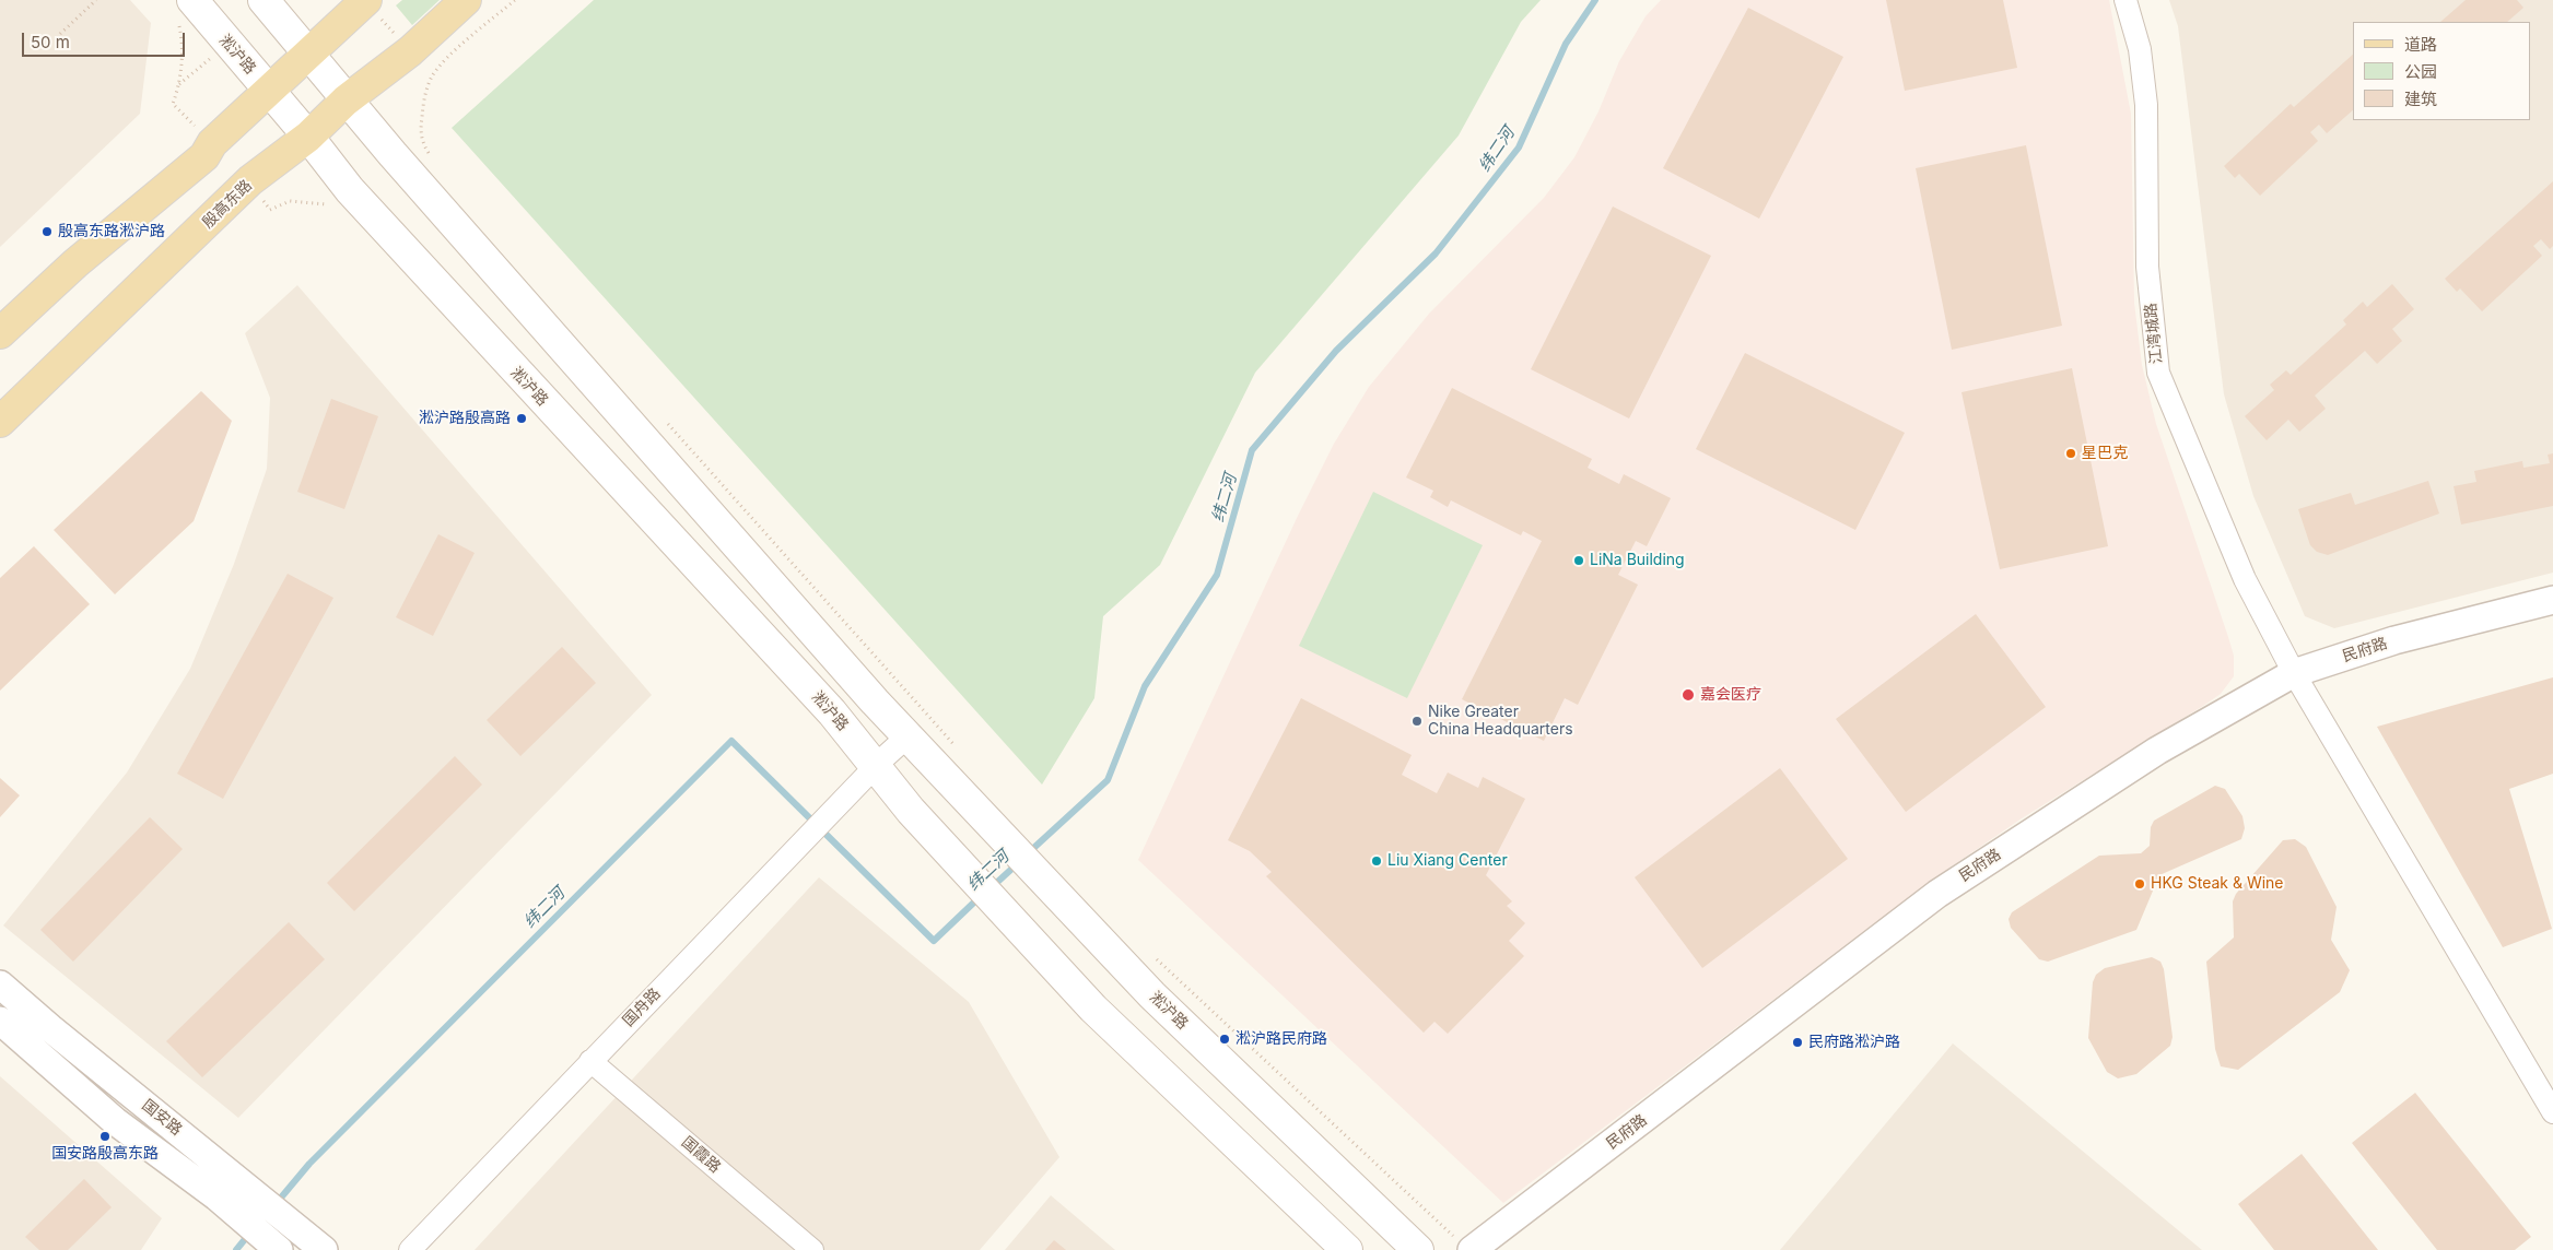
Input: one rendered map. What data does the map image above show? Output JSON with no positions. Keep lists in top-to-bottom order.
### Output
{
  "streets": {
    "main road": ["淞沪路", "殷高东路"],
    "street": [
      "江湾城路",
      "民府路",
      "国舟路",
      "国安路",
      "国霞路"
    ]
  },
  "crossings": [
    ["淞沪路", "殷高东路"],
    ["淞沪路", "国舟路"],
    ["江湾城路", "民府路"],
    ["国舟路", "国霞路"]
  ],
  "water": ["纬二河"],
  "places": [
    "殷高东路淞沪路",
    "淞沪路殷高路",
    "星巴克",
    "LiNa Building",
    "嘉会医疗",
    "Nike Greater China Headquarters",
    "Liu Xiang Center",
    "HKG Steak & Wine",
    "淞沪路民府路",
    "民府路淞沪路",
    "国安路殷高东路"
  ],
  "legend": ["道路", "公园", "建筑"],
  "scale_bar": "50 m"
}
